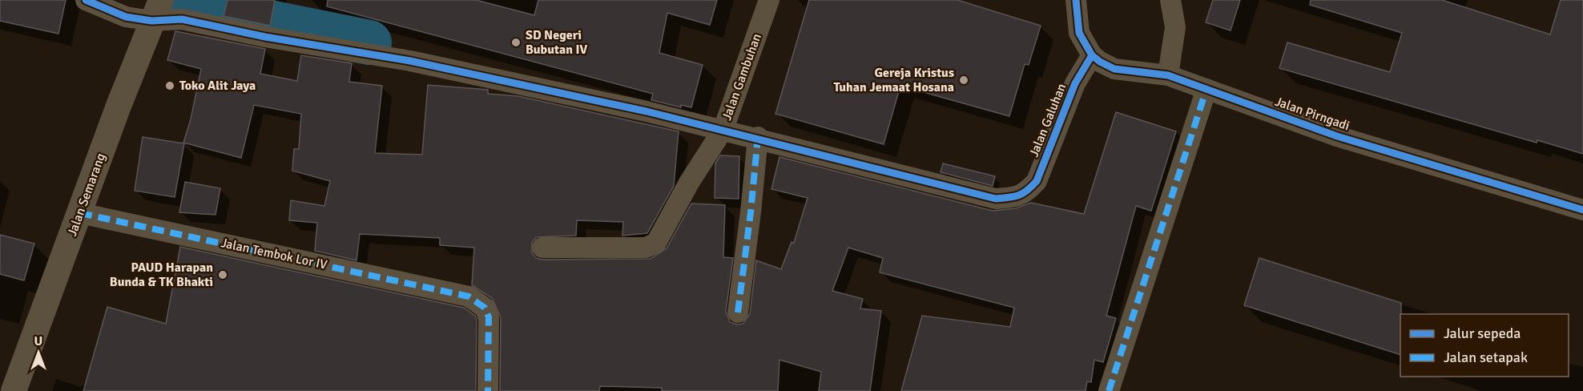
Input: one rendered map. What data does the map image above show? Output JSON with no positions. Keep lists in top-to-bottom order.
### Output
{
  "streets": {
    "street": [
      "Jalan Gambuhan",
      "Jalan Pirngadi",
      "Jalan Galuhan",
      "Jalan Semarang",
      "Jalan Tembok Lor IV"
    ]
  },
  "crossings": [
    ["Jalan Pirngadi", "Jalan Galuhan"],
    ["Jalan Semarang", "Jalan Tembok Lor IV"]
  ],
  "places": [
    "SD Negeri Bubutan IV",
    "Gereja Kristus Tuhan Jemaat Hosana",
    "Toko Alit Jaya",
    "PAUD Harapan Bunda & TK Bhakti"
  ],
  "legend": ["Jalur sepeda", "Jalan setapak"],
  "north": "top"
}
